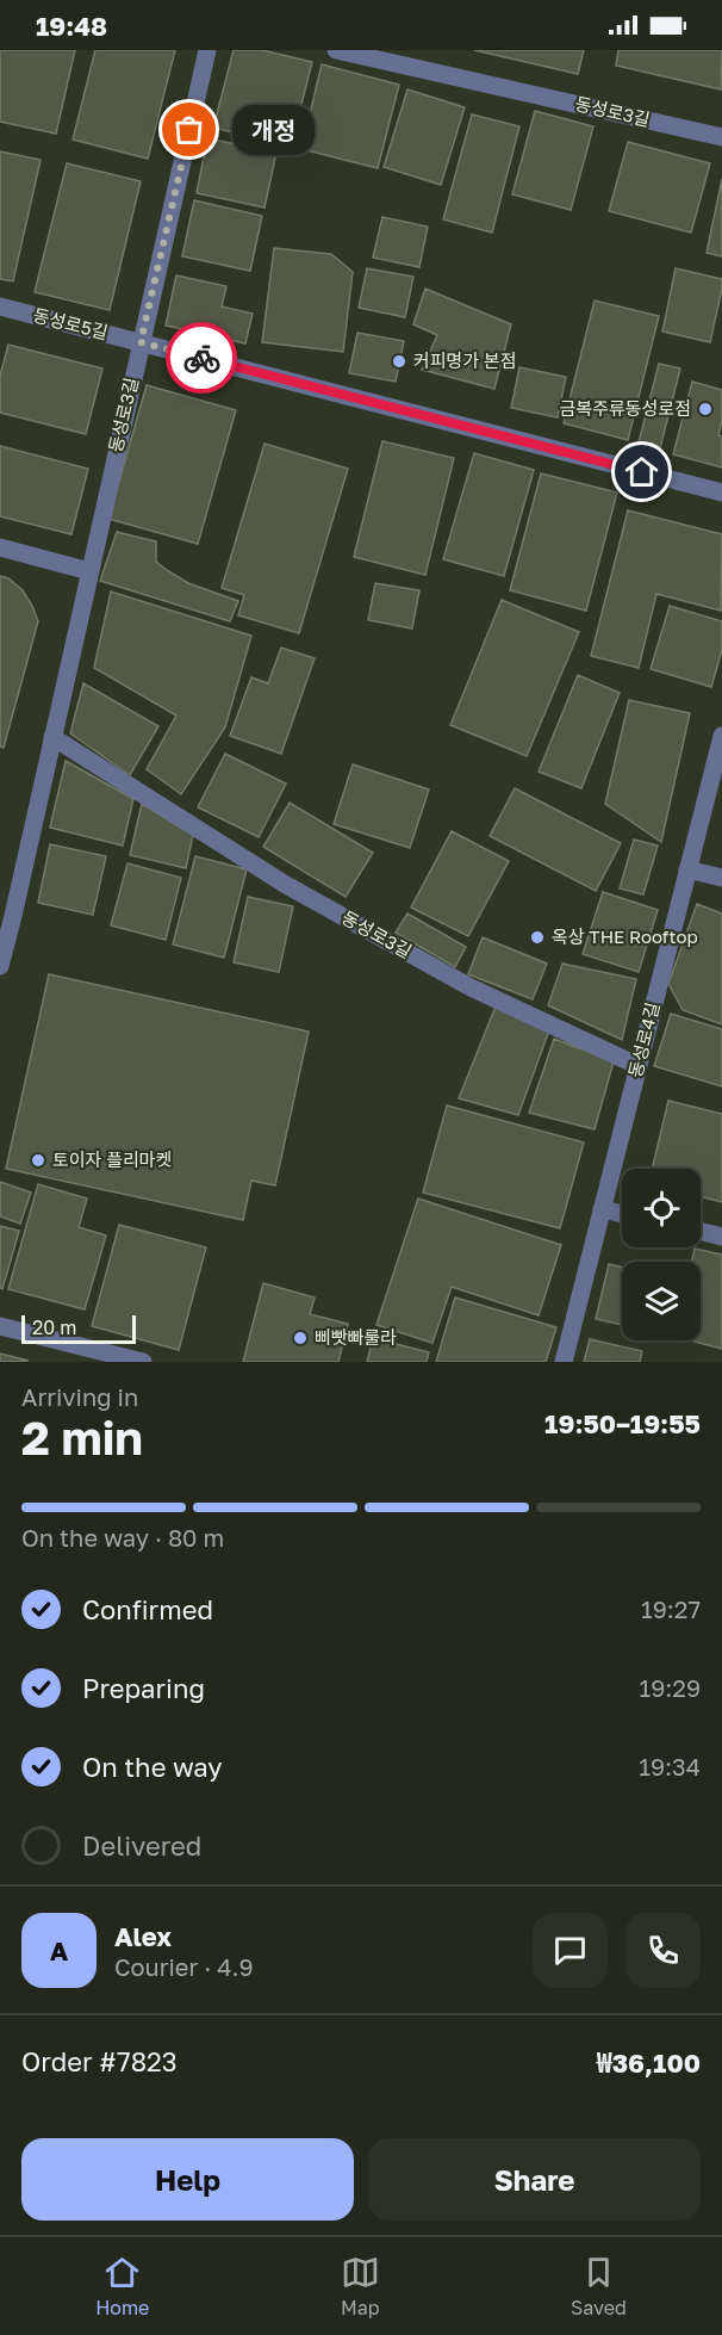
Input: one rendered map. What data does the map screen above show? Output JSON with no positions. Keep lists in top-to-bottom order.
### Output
{
  "streets": {
    "street": ["동성로3길", "동성로5길", "동성로4길"]
  },
  "crossings": [
    ["동성로3길", "동성로5길"],
    ["동성로3길", "동성로4길"]
  ],
  "places": [
    "개정",
    "커피명가 본점",
    "금복주류동성로점",
    "옥상 THE Rooftop",
    "토이자 플리마켓",
    "삐빳빠룰라"
  ],
  "scale_bar": "20 m",
  "page": {
    "status": "19:48",
    "bubble": "개정",
    "scale": "20 m",
    "heading": ["2 min", "Arriving in", "19:50–19:55"],
    "panel": [
      "Alex",
      "Courier · 4.9",
      "Order #7823",
      "₩36,100"
    ],
    "bar": "On the way · 80 m",
    "list": [
      ["Confirmed", "19:27"],
      ["Preparing", "19:29"],
      ["On the way", "19:34"],
      "Delivered"
    ],
    "round": "A",
    "buttons": ["Help", "Share"],
    "tabs": ["Home", "Map", "Saved"]
  }
}
